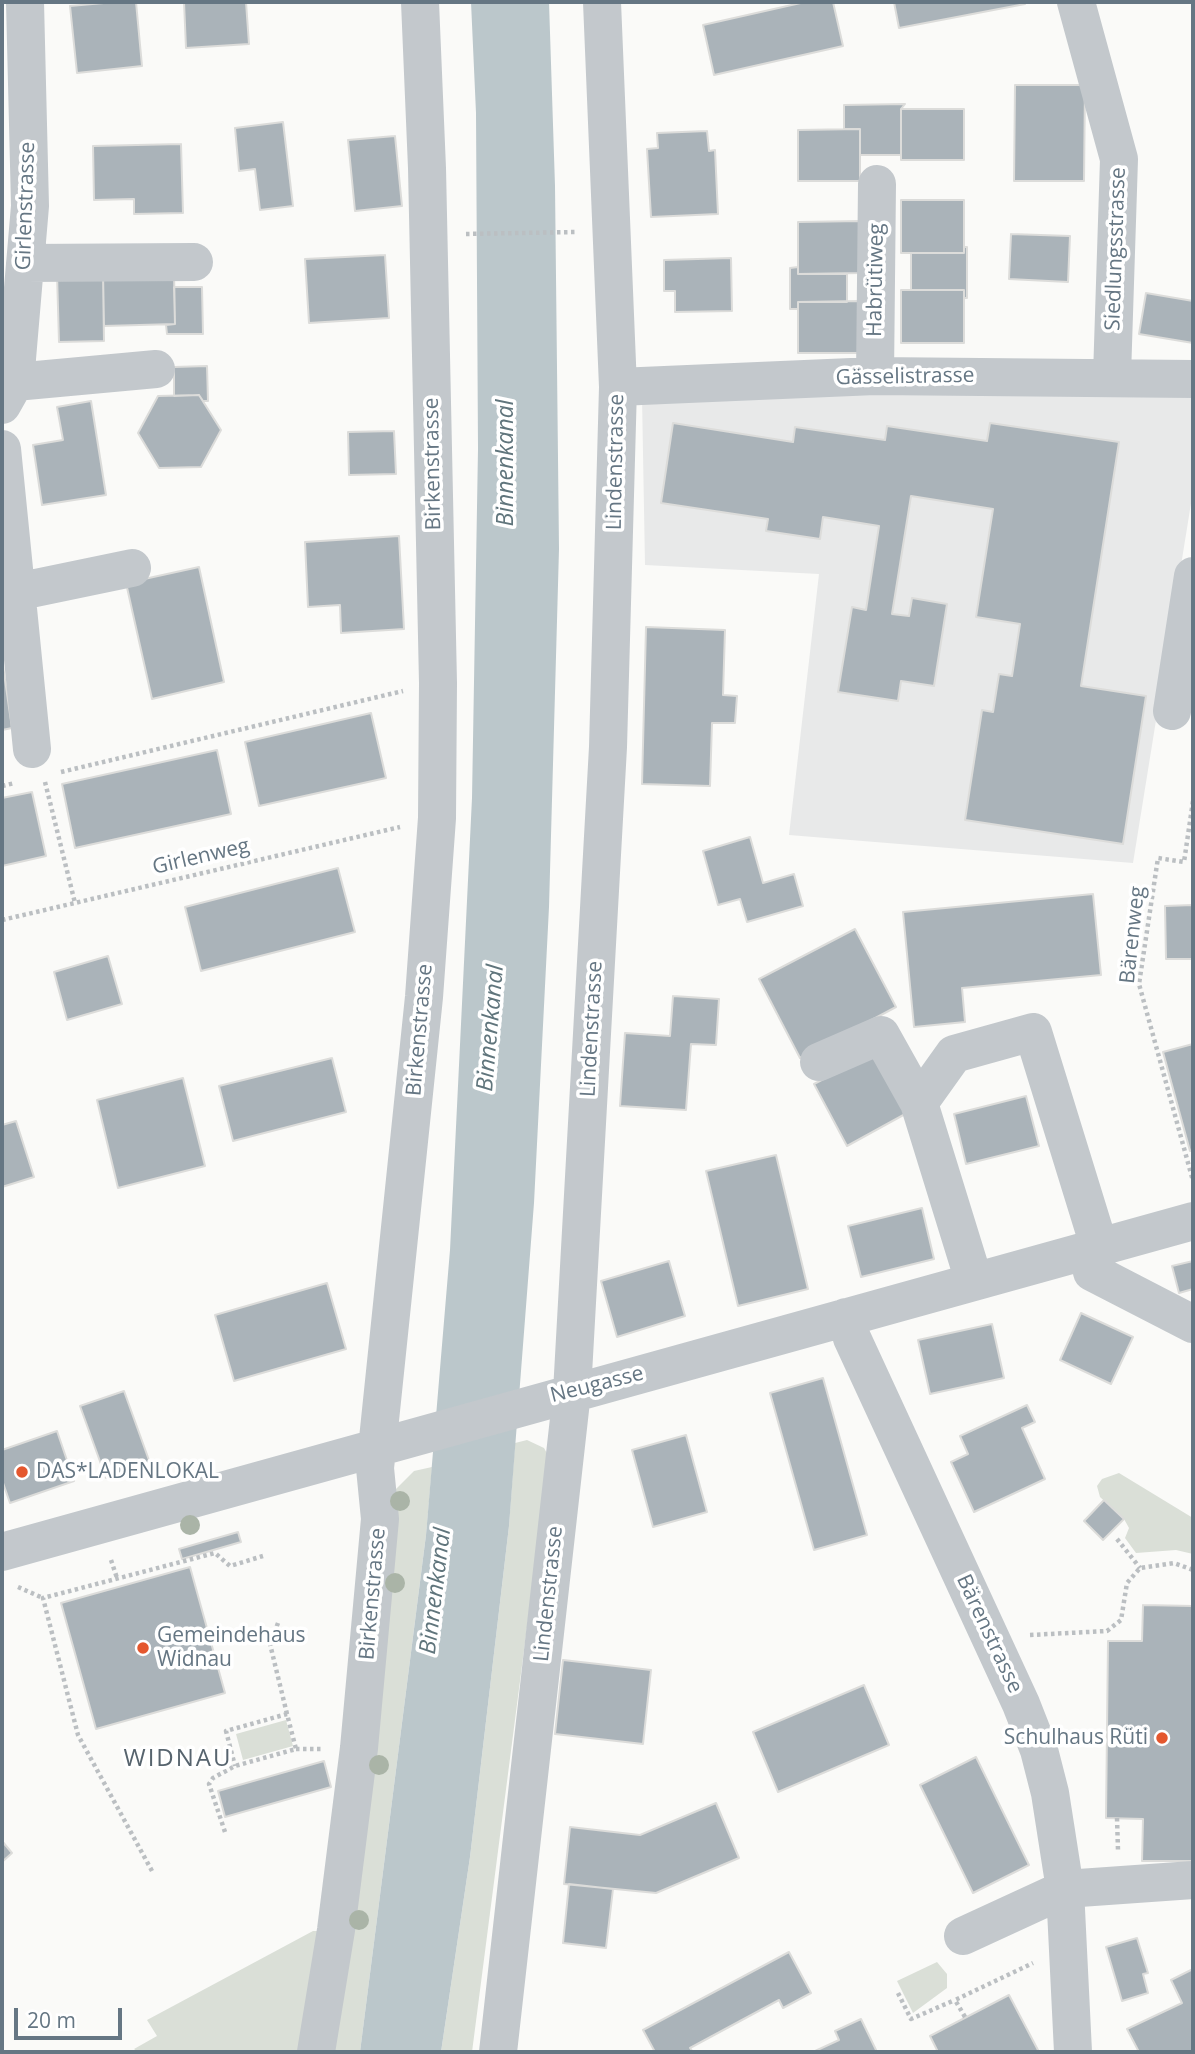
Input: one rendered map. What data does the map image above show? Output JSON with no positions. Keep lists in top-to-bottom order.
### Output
{
  "streets": {
    "street": [
      "Girlenstrasse",
      "Siedlungsstrasse",
      "Habrütiweg",
      "Gässelistrasse",
      "Lindenstrasse",
      "Birkenstrasse",
      "Neugasse",
      "Bärenstrasse"
    ],
    "path": ["Girlenweg", "Bärenweg"]
  },
  "crossings": [
    ["Siedlungsstrasse", "Gässelistrasse"],
    ["Habrütiweg", "Gässelistrasse"],
    ["Gässelistrasse", "Lindenstrasse"],
    ["Lindenstrasse", "Neugasse"],
    ["Birkenstrasse", "Neugasse"],
    ["Neugasse", "Bärenstrasse"]
  ],
  "districts": ["WIDNAU"],
  "water": ["Binnenkanal"],
  "places": ["DAS*LADENLOKAL", "Gemeindehaus Widnau", "Schulhaus Rüti"],
  "scale_bar": "20 m"
}
